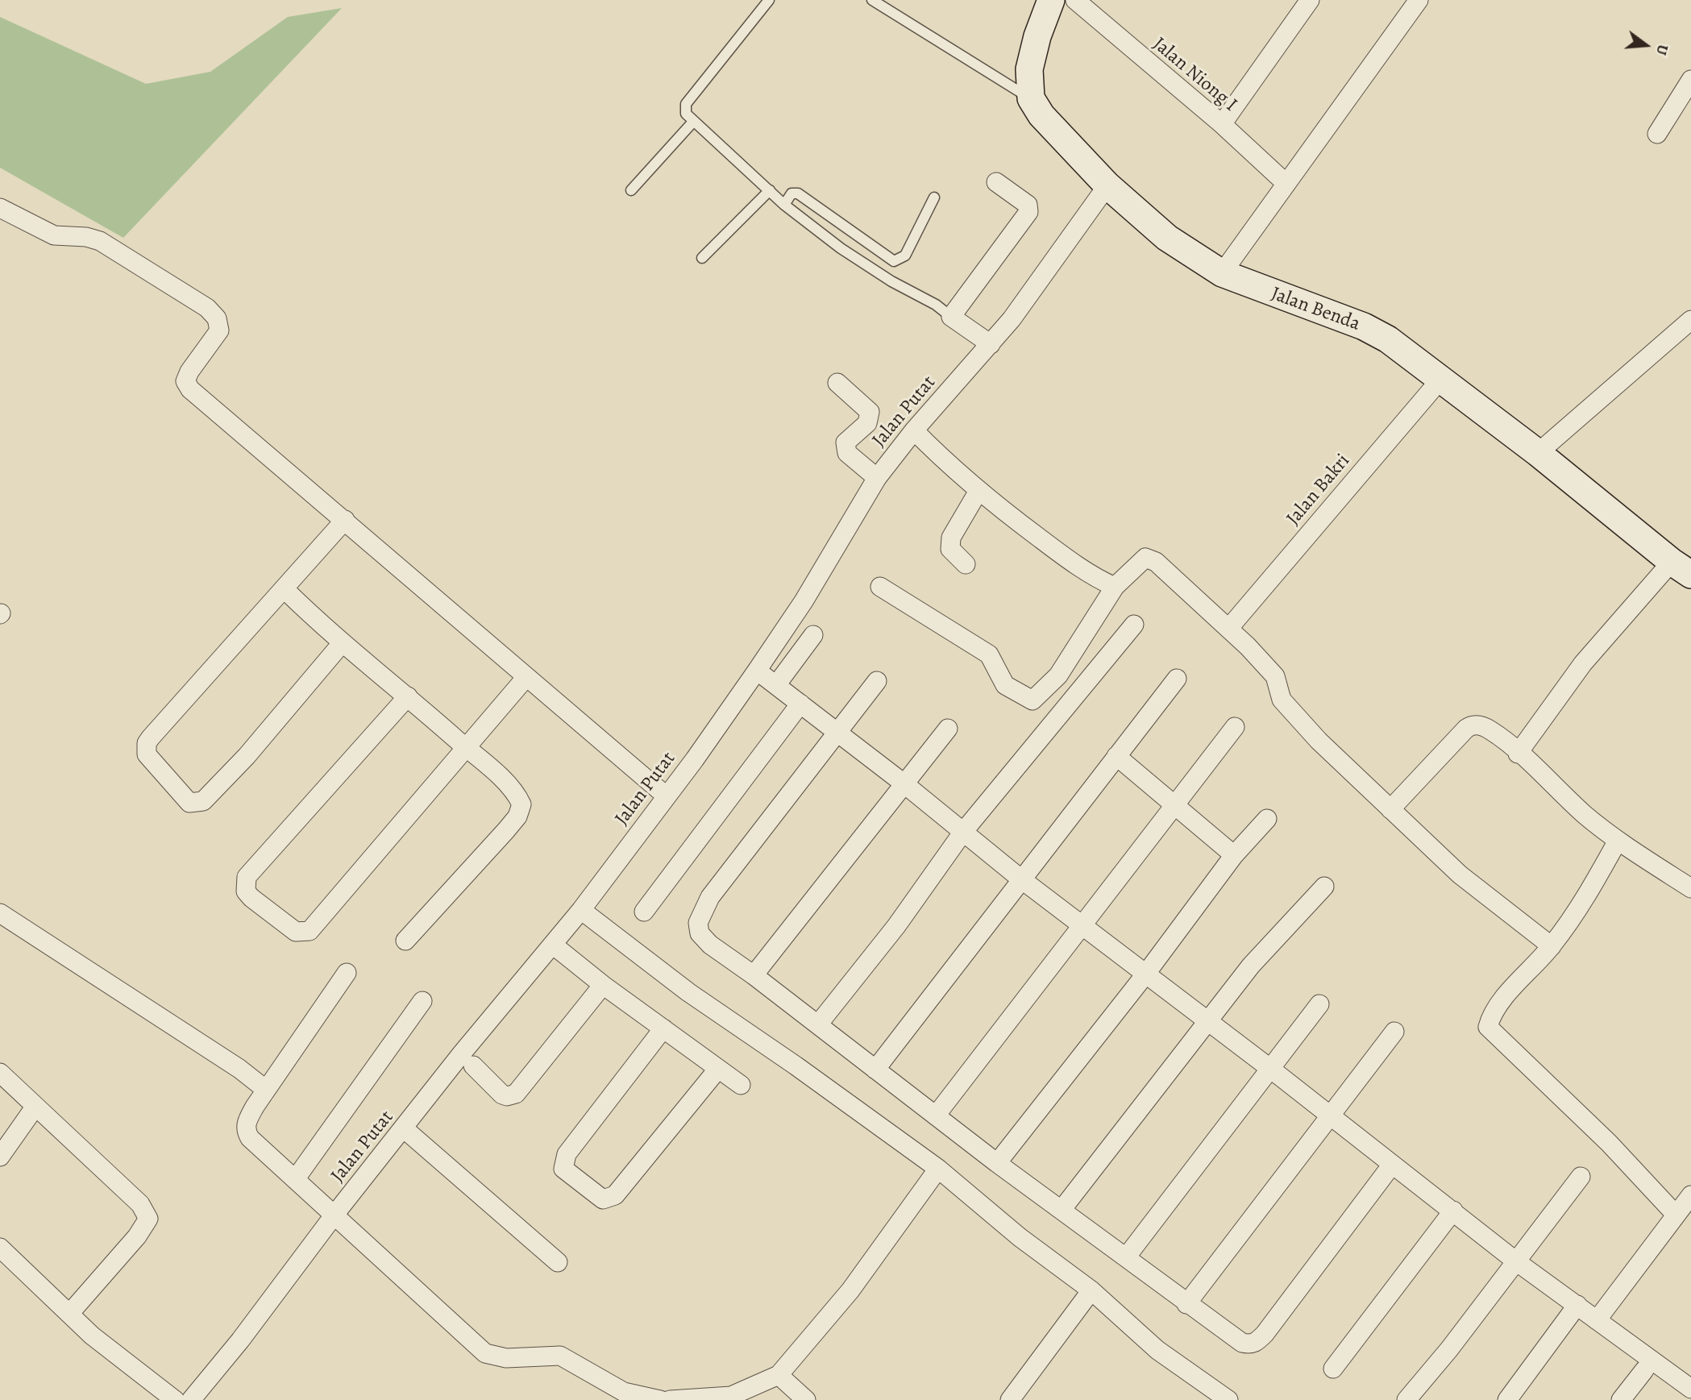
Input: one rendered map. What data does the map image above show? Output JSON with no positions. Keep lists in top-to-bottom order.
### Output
{
  "streets": {
    "street": [
      "Jalan Niong I",
      "Jalan Benda",
      "Jalan Putat",
      "Jalan Bakri"
    ]
  },
  "crossings": [
    ["Jalan Benda", "Jalan Putat"],
    ["Jalan Benda", "Jalan Bakri"]
  ],
  "north": "right"
}
